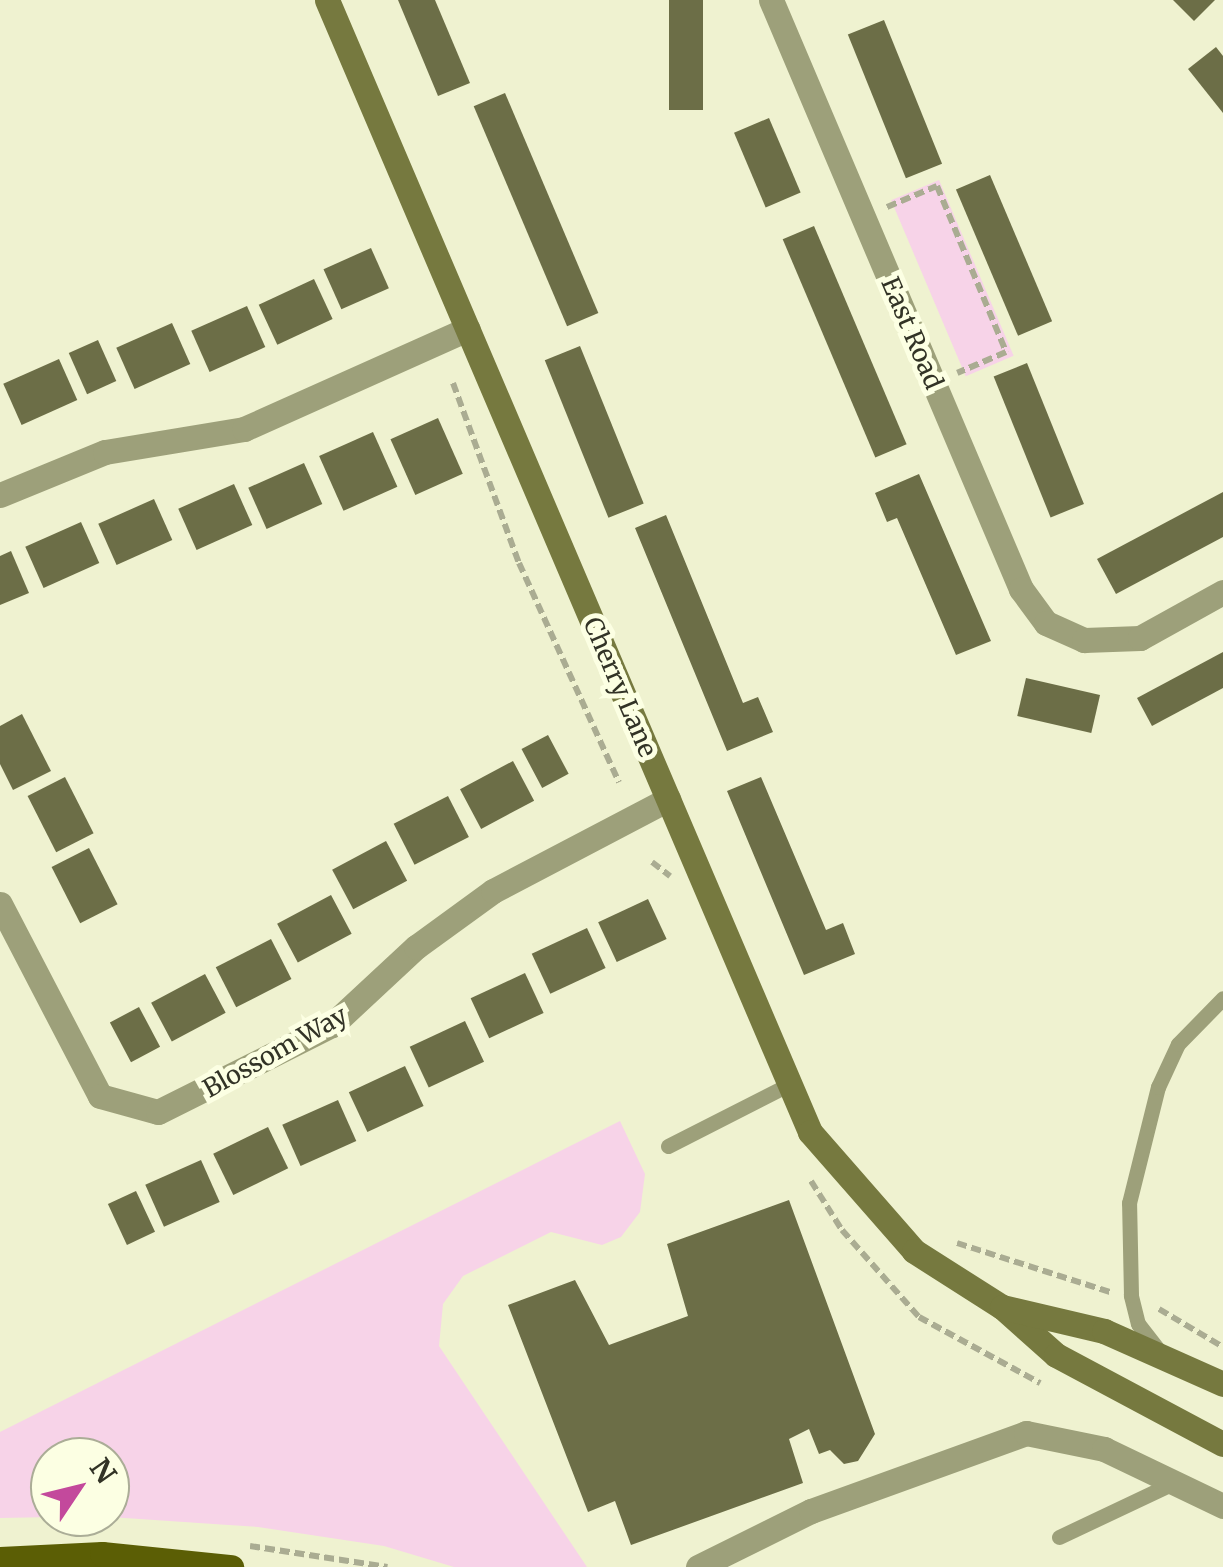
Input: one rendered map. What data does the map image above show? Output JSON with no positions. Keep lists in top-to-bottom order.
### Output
{
  "streets": {
    "street": ["East Road", "Cherry Lane", "Blossom Way"]
  },
  "crossings": [
    ["Cherry Lane", "Blossom Way"]
  ],
  "north": "top right"
}
